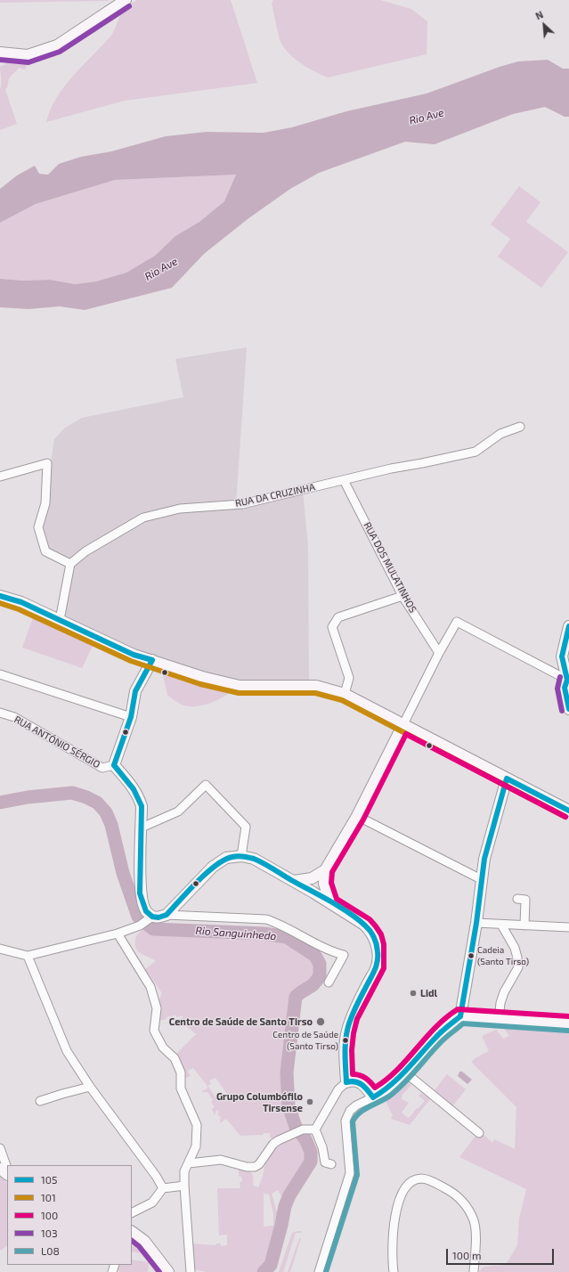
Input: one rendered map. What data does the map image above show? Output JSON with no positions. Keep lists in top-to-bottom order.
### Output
{
  "streets": {
    "street": ["RUA DA CRUZINHA", "RUA DOS MULATINHOS", "RUA ANTÓNIO SÉRGIO"]
  },
  "crossings": [
    ["RUA DA CRUZINHA", "RUA DOS MULATINHOS"]
  ],
  "water": ["Rio Ave", "Rio Sanguinhedo"],
  "places": [
    "Cadeia (Santo Tirso)",
    "Lidl",
    "Centro de Saúde de Santo Tirso",
    "Centro de Saúde (Santo Tirso)",
    "Grupo Columbófilo Tirsense"
  ],
  "lines": [
    "transit line 103",
    "transit line 105",
    "transit line 101",
    "transit line 100",
    "transit line L08"
  ],
  "legend": [
    "105",
    "101",
    "100",
    "103",
    "L08"
  ],
  "scale_bar": "100 m",
  "north": "top left"
}
